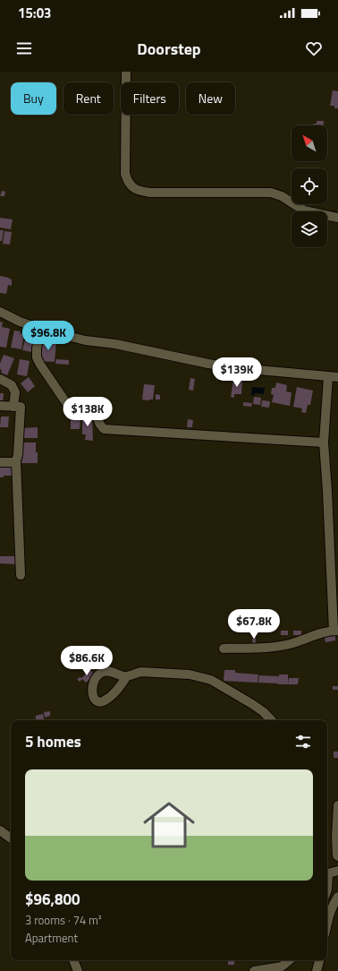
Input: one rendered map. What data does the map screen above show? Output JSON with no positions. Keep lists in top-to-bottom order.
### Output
{
  "north": "top left",
  "page": {
    "status": "15:03",
    "header": "Doorstep",
    "chip": [
      "Buy",
      "Rent",
      "Filters",
      "New"
    ],
    "price": [
      "$96.8K",
      "$139K",
      "$138K",
      "$67.8K",
      "$86.6K"
    ],
    "heading": "5 homes",
    "list": [
      {
        "name": "$96,800",
        "note": "3 rooms · 74 m² · Apartment"
      }
    ]
  }
}
